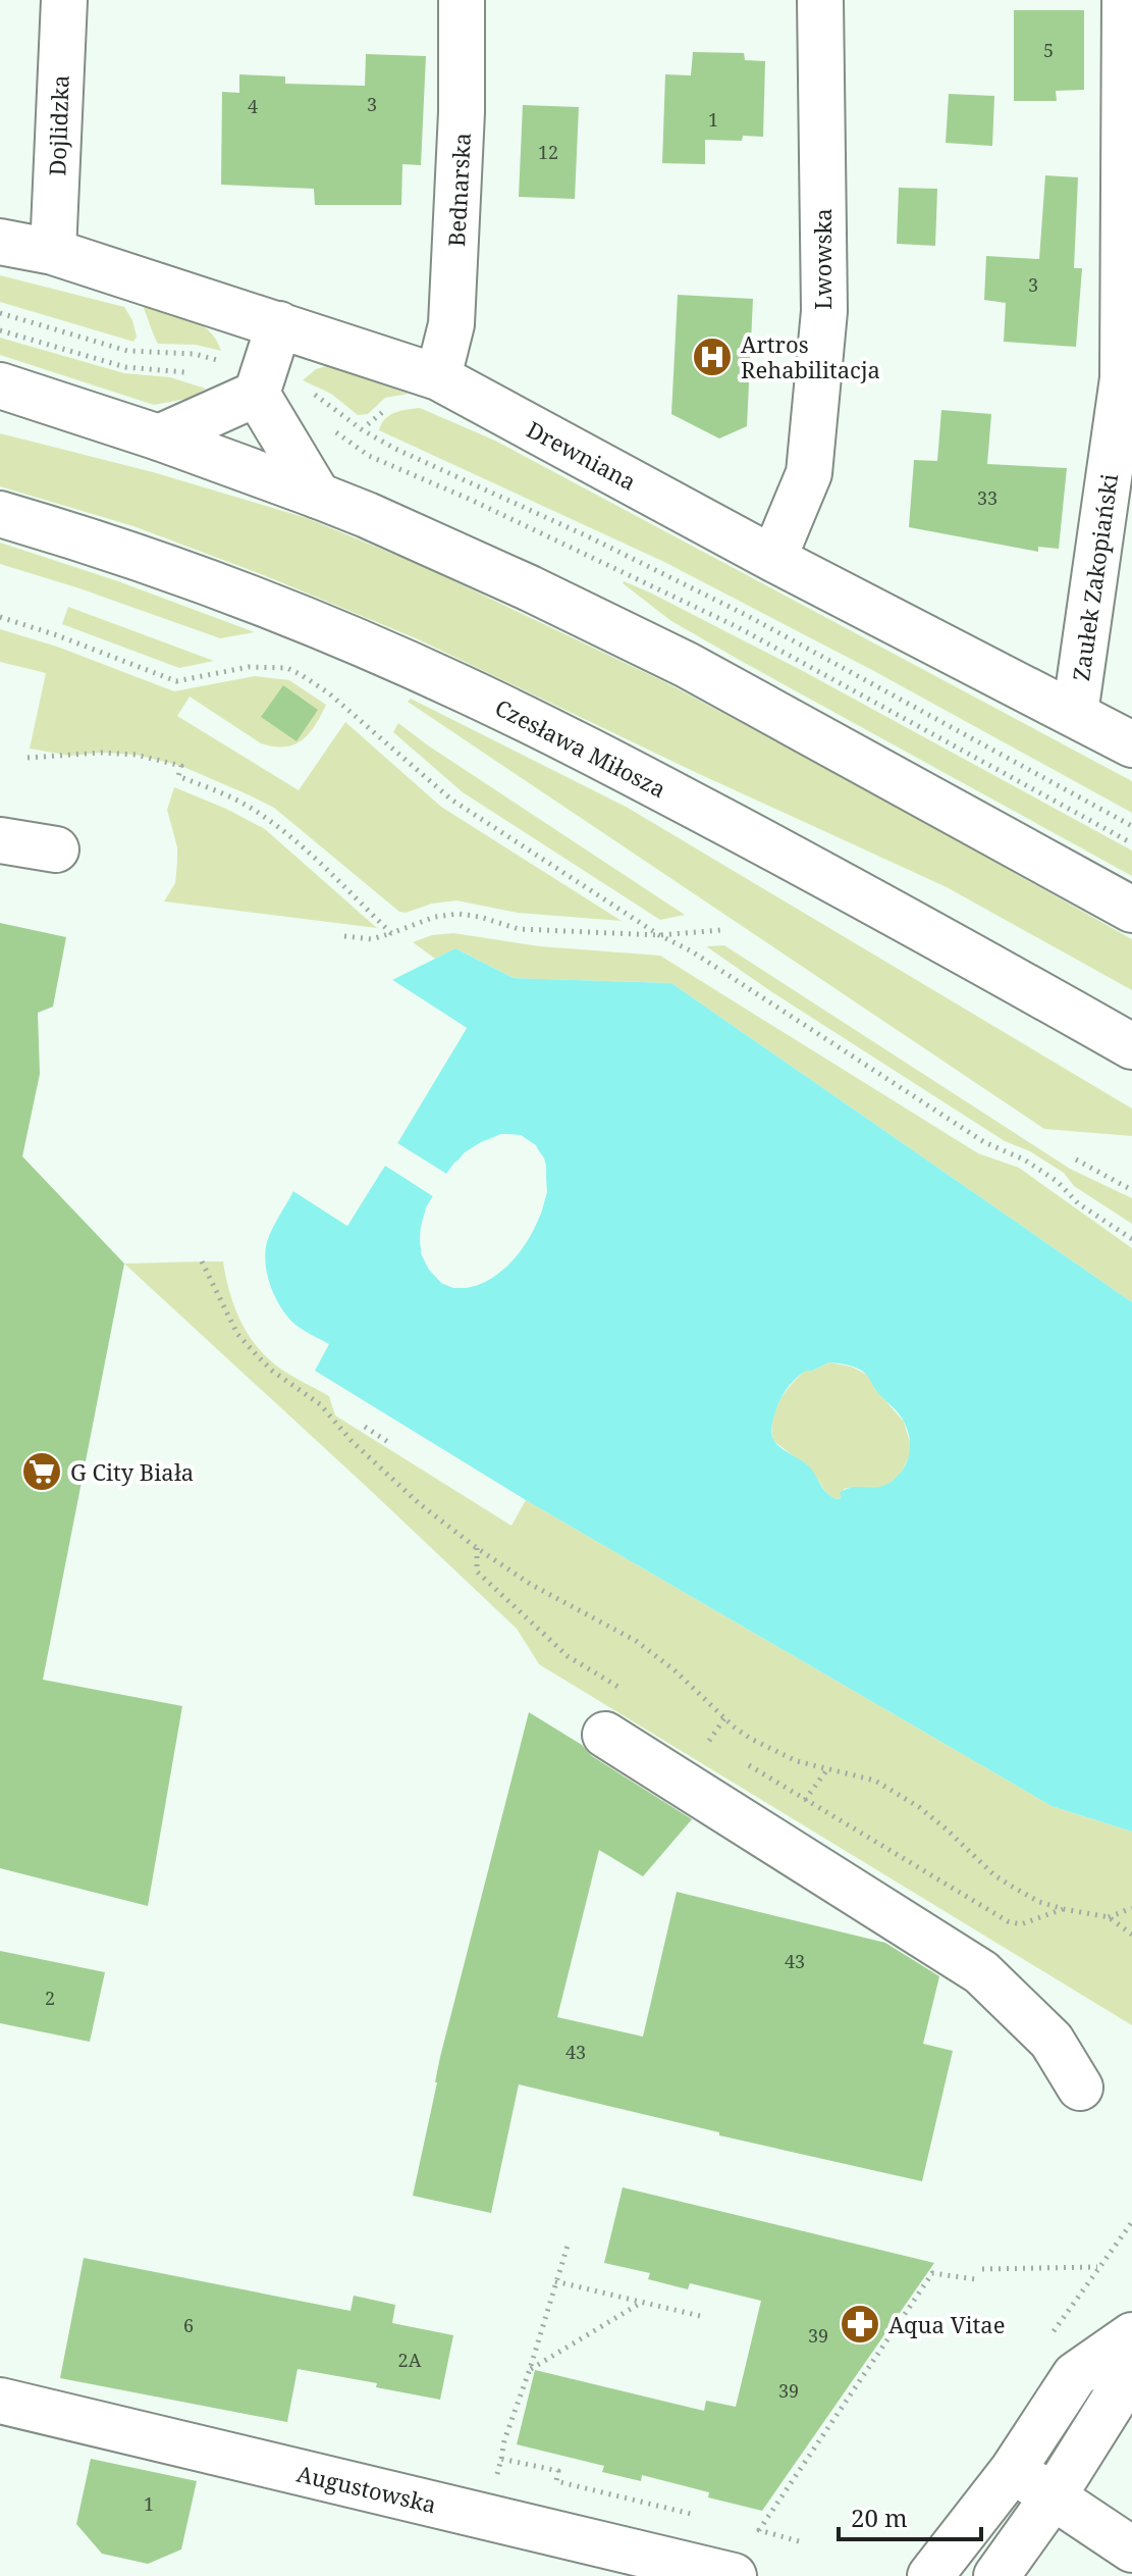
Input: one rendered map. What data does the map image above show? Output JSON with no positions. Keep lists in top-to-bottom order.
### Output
{
  "streets": {
    "street": [
      "Dojlidzka",
      "Bednarska",
      "Lwowska",
      "Drewniana",
      "Zaułek Zakopiański",
      "Czesława Miłosza",
      "Augustowska"
    ]
  },
  "crossings": [
    ["Dojlidzka", "Drewniana"],
    ["Bednarska", "Drewniana"],
    ["Lwowska", "Drewniana"],
    ["Drewniana", "Zaułek Zakopiański"]
  ],
  "places": {
    "hospital": ["Artros Rehabilitacja"],
    "supermarket": ["G City Biała"],
    "pharmacy": ["Aqua Vitae"]
  },
  "house_numbers": [
    "5",
    "3",
    "4",
    "1",
    "12",
    "3",
    "33",
    "43",
    "2",
    "43",
    "6",
    "39",
    "2A",
    "39",
    "1"
  ],
  "scale_bar": "20 m"
}
